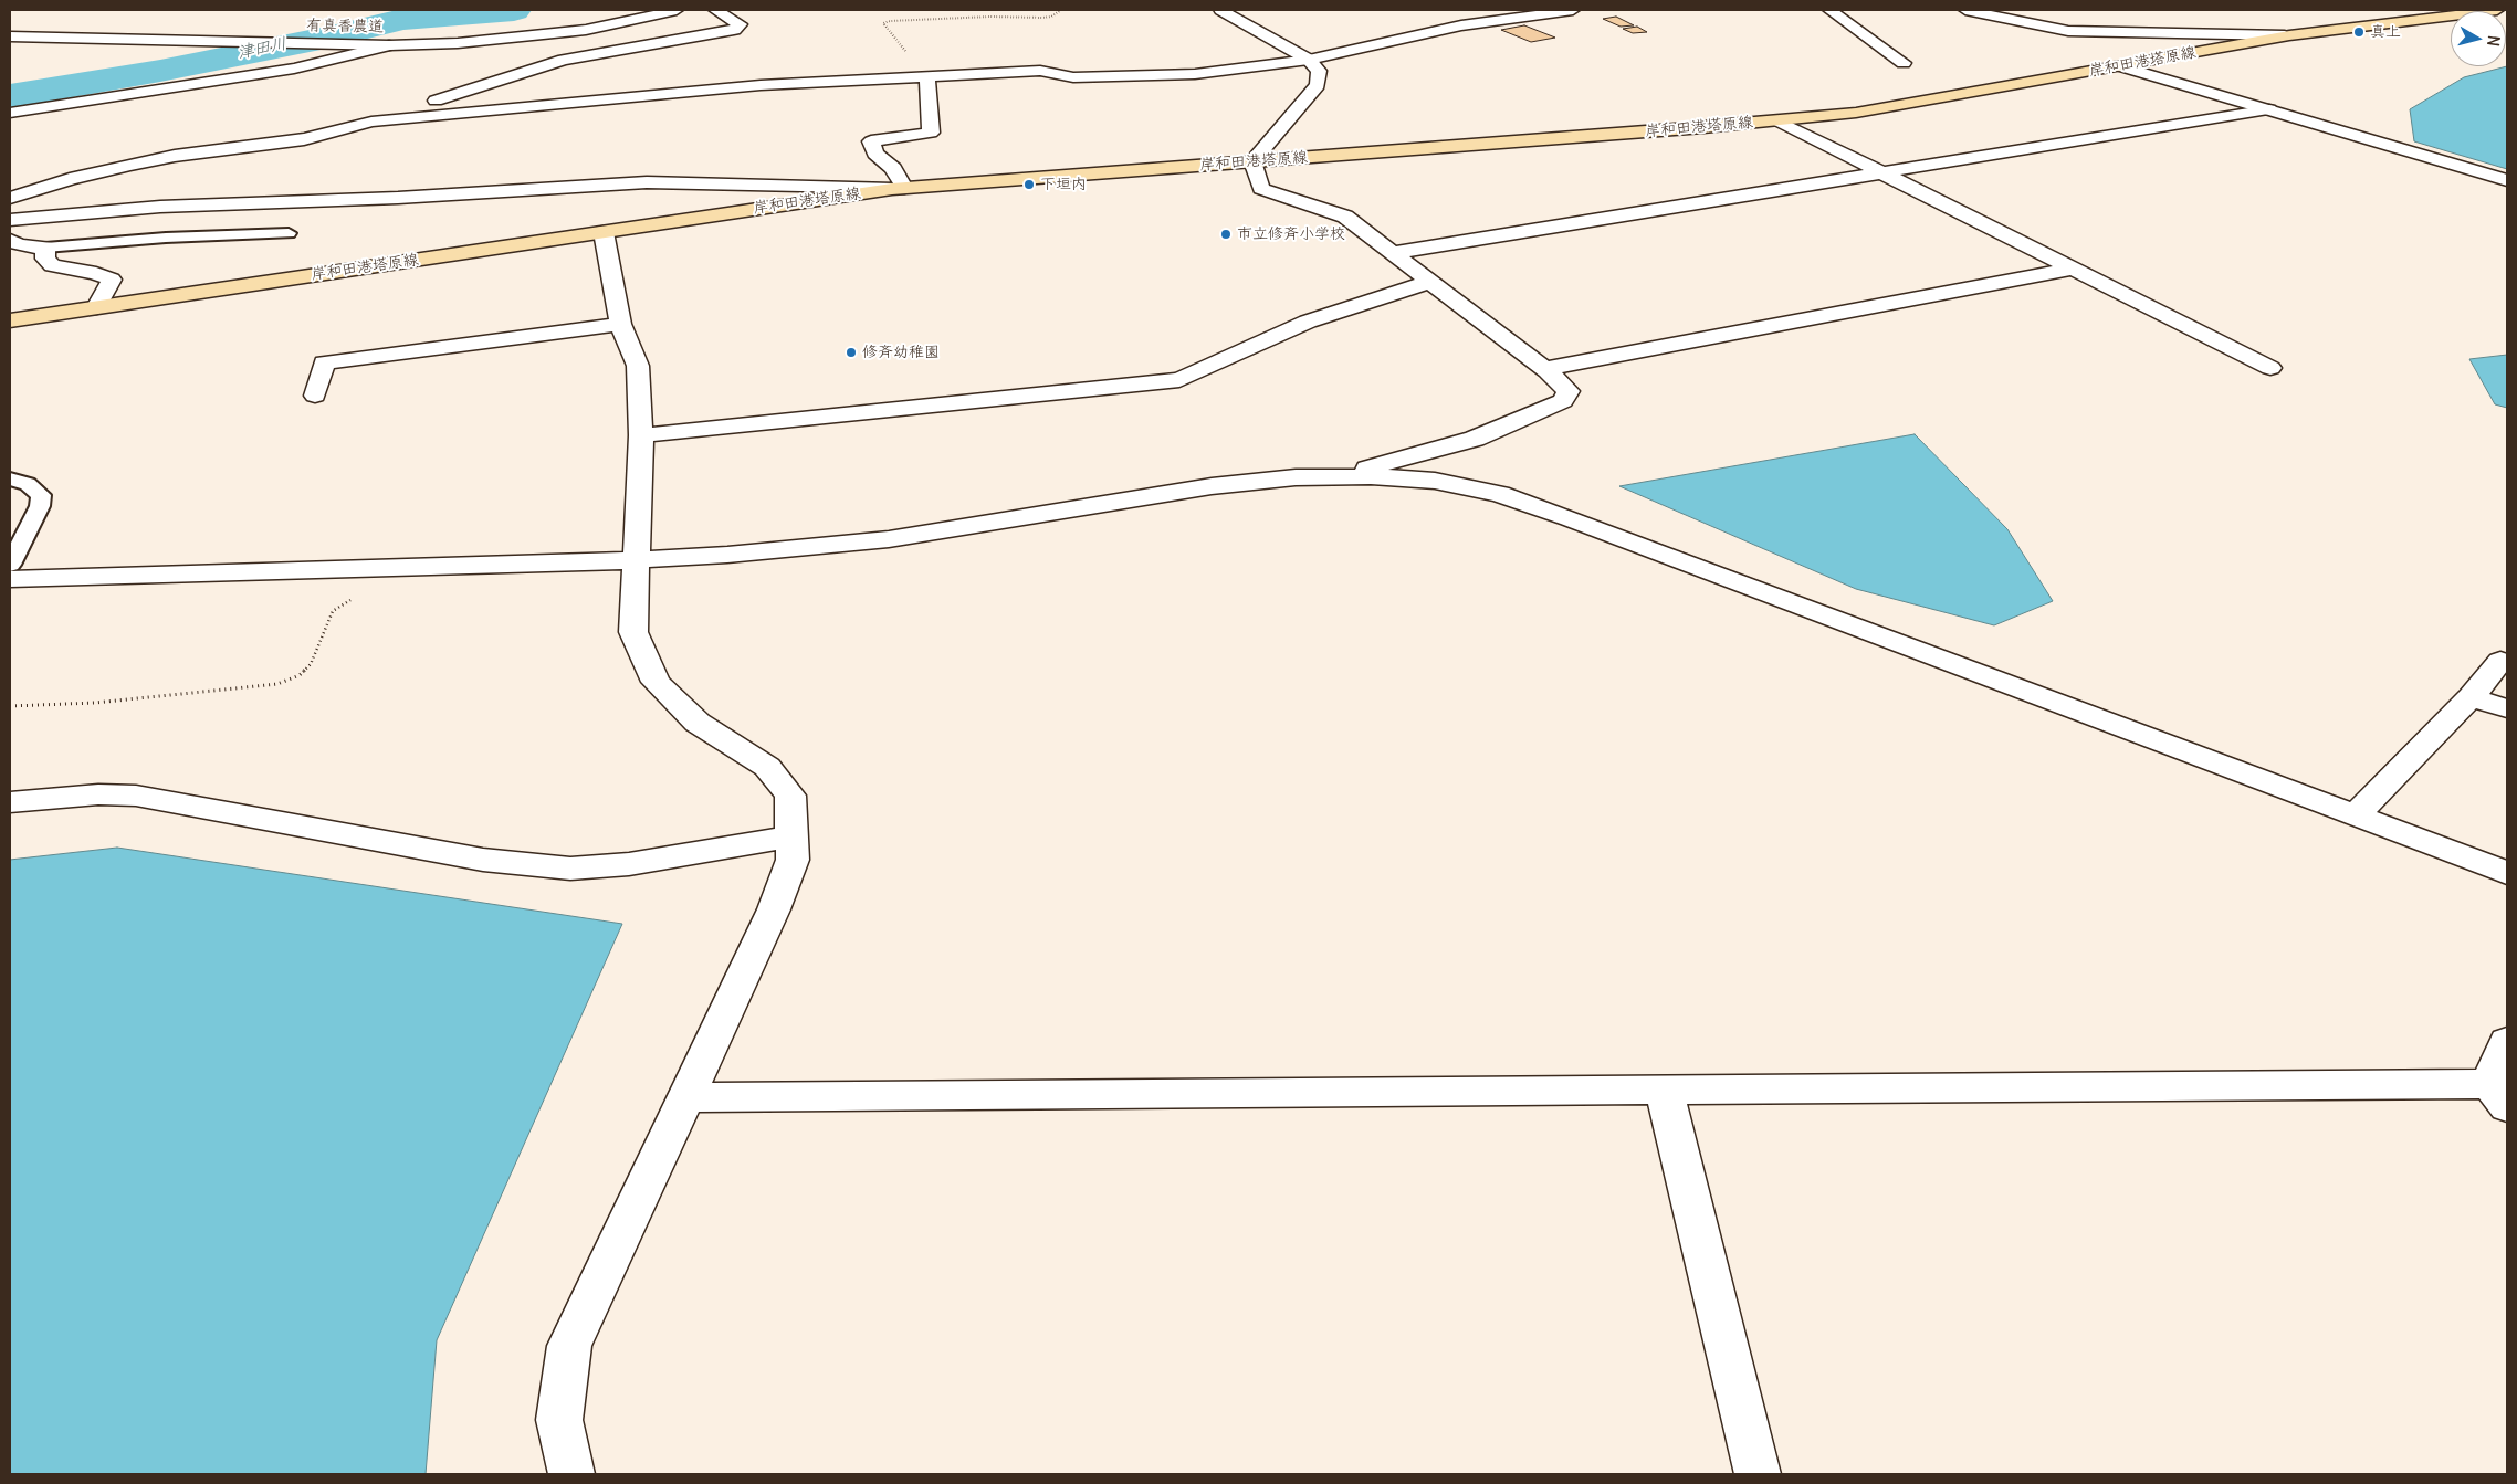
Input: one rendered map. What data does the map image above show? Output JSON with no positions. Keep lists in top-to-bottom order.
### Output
{
  "streets": {
    "main road": ["岸和田港塔原線"],
    "street": ["有真香農道"]
  },
  "water": ["津田川"],
  "places": [
    "真上",
    "下垣内",
    "市立修斉小学校",
    "修斉幼稚園"
  ],
  "north": "right"
}
